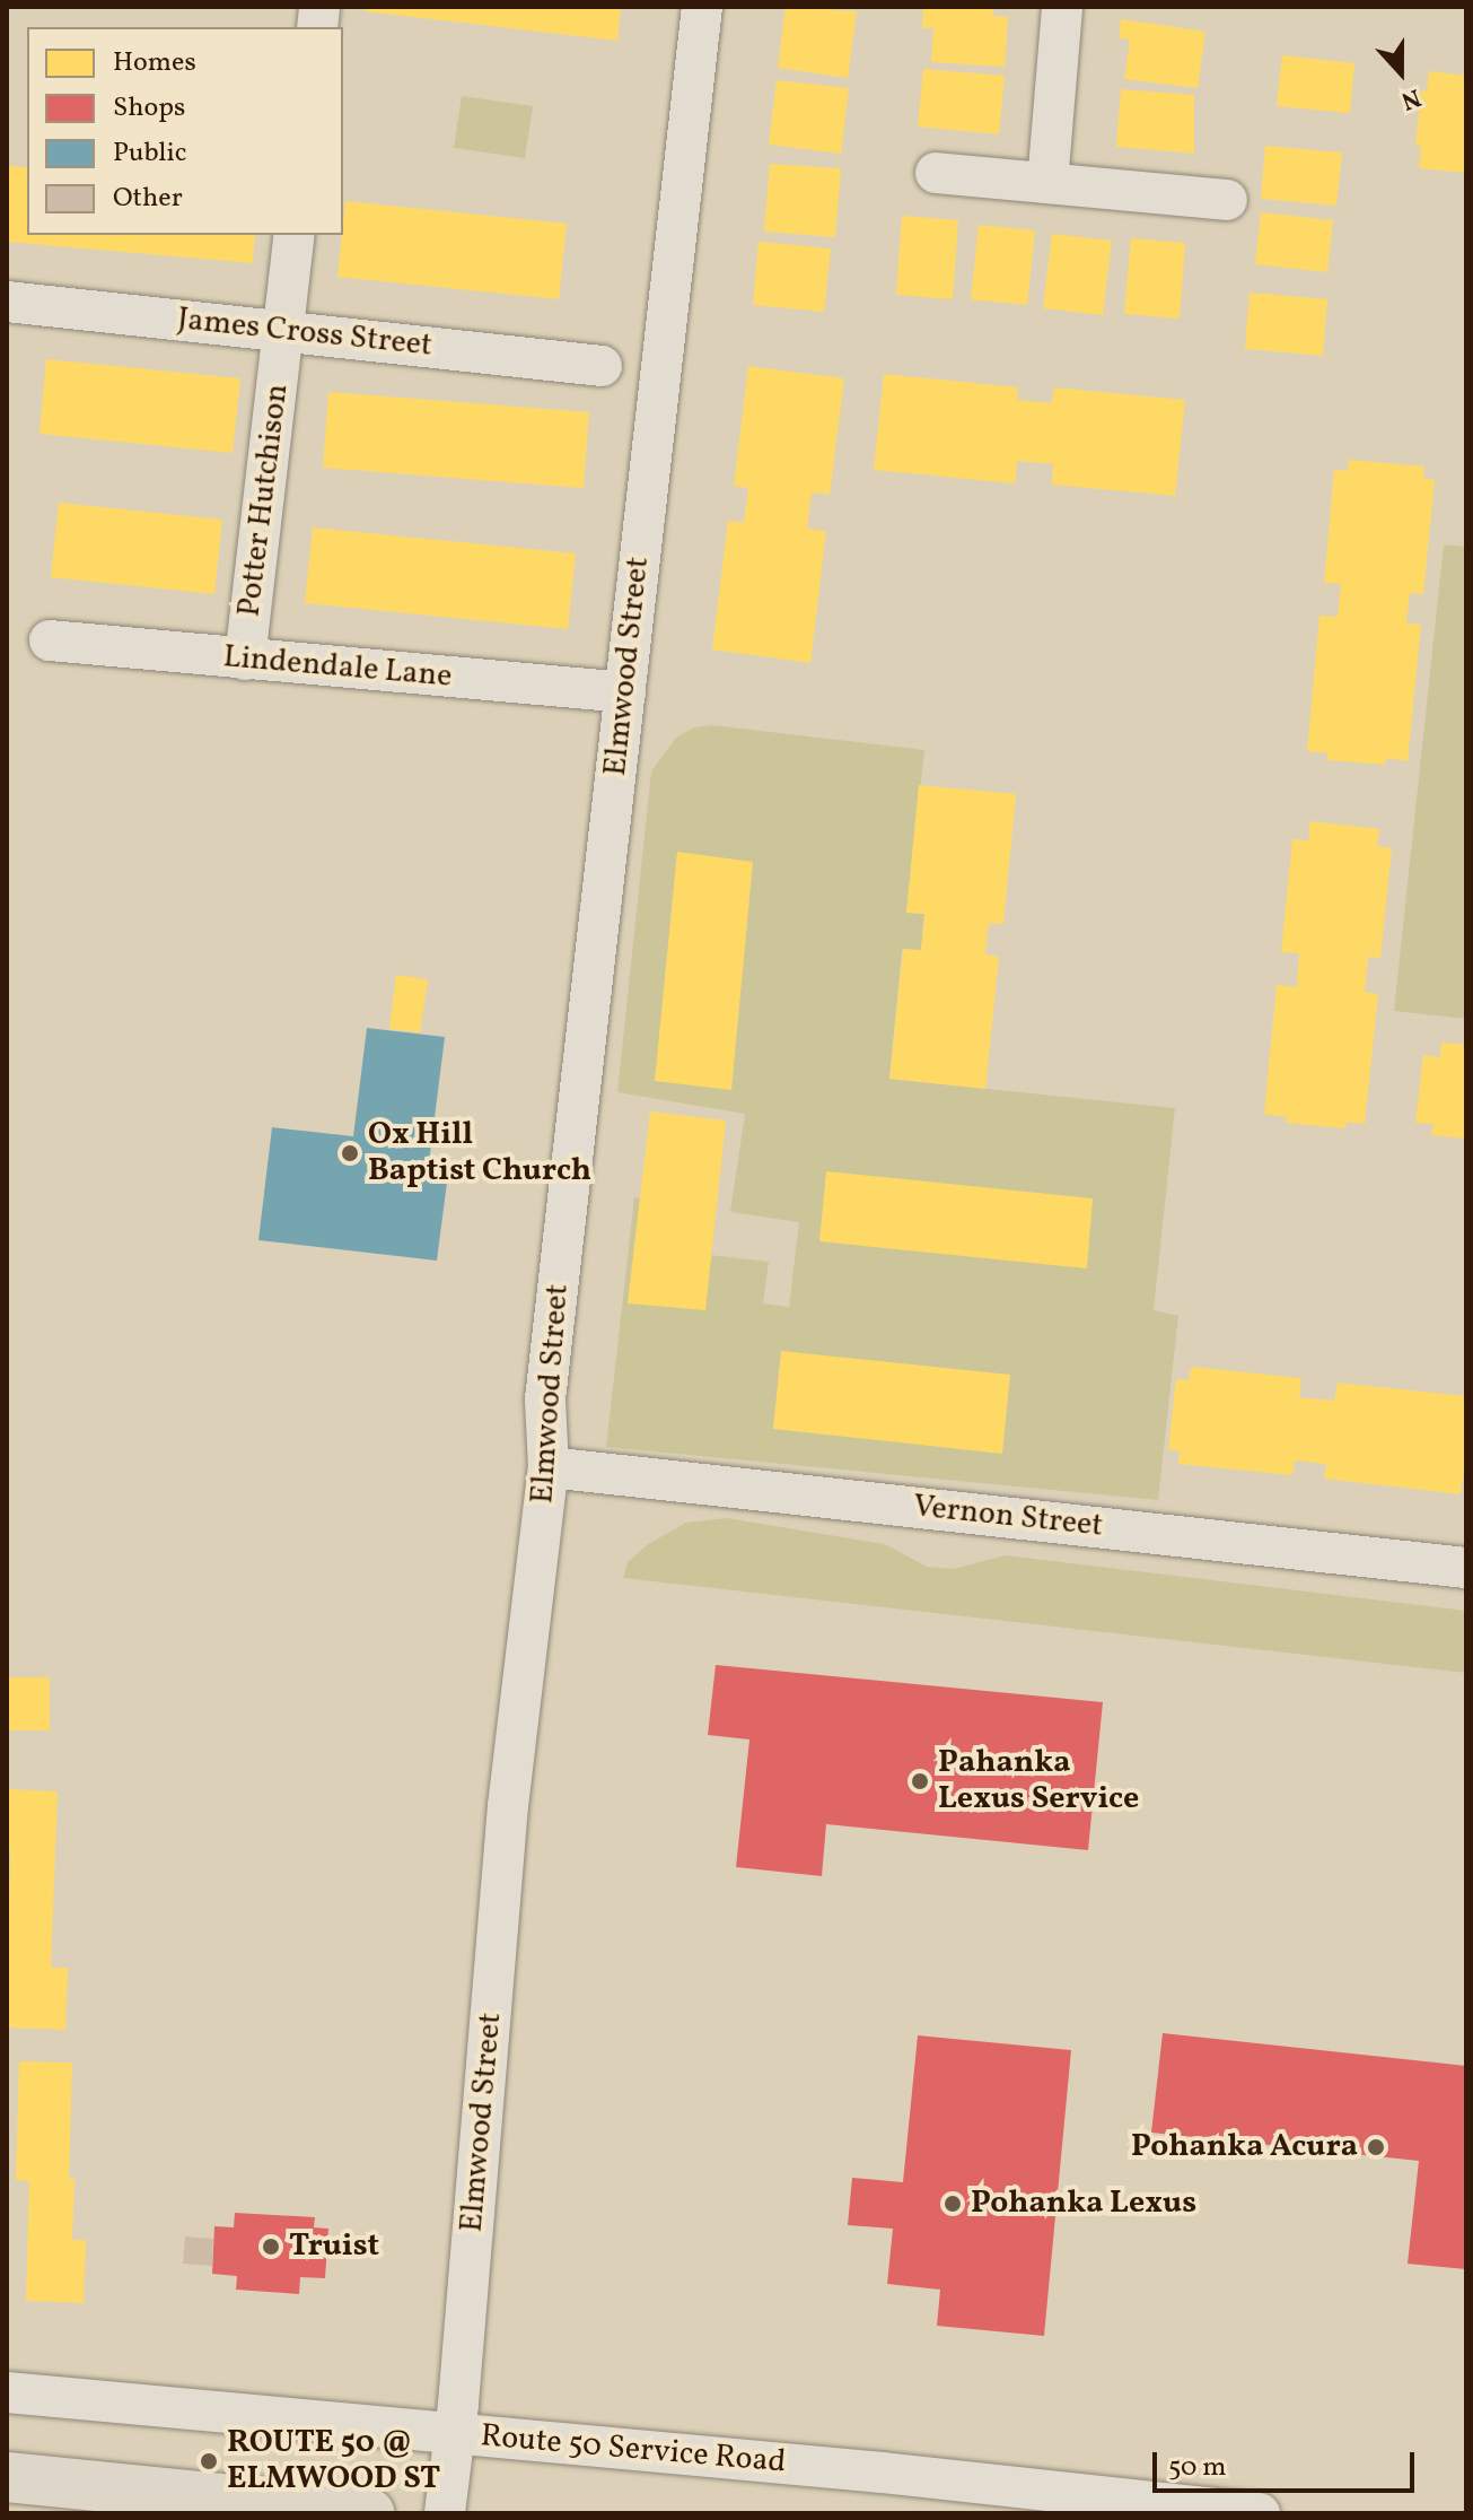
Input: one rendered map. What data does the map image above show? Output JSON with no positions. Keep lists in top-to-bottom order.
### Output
{
  "streets": {
    "street": [
      "James Cross Street",
      "Potter Hutchison",
      "Elmwood Street",
      "Lindendale Lane",
      "Vernon Street",
      "Route 50 Service Road"
    ]
  },
  "crossings": [
    ["James Cross Street", "Potter Hutchison"],
    ["Potter Hutchison", "Lindendale Lane"],
    ["Elmwood Street", "Lindendale Lane"],
    ["Elmwood Street", "Vernon Street"],
    ["Elmwood Street", "Route 50 Service Road"]
  ],
  "places": [
    "Ox Hill Baptist Church",
    "Pahanka Lexus Service",
    "Pohanka Acura",
    "Pohanka Lexus",
    "Truist",
    "ROUTE 50 @ ELMWOOD ST"
  ],
  "legend": [
    "Homes",
    "Shops",
    "Public",
    "Other"
  ],
  "scale_bar": "50 m",
  "north": "bottom"
}
